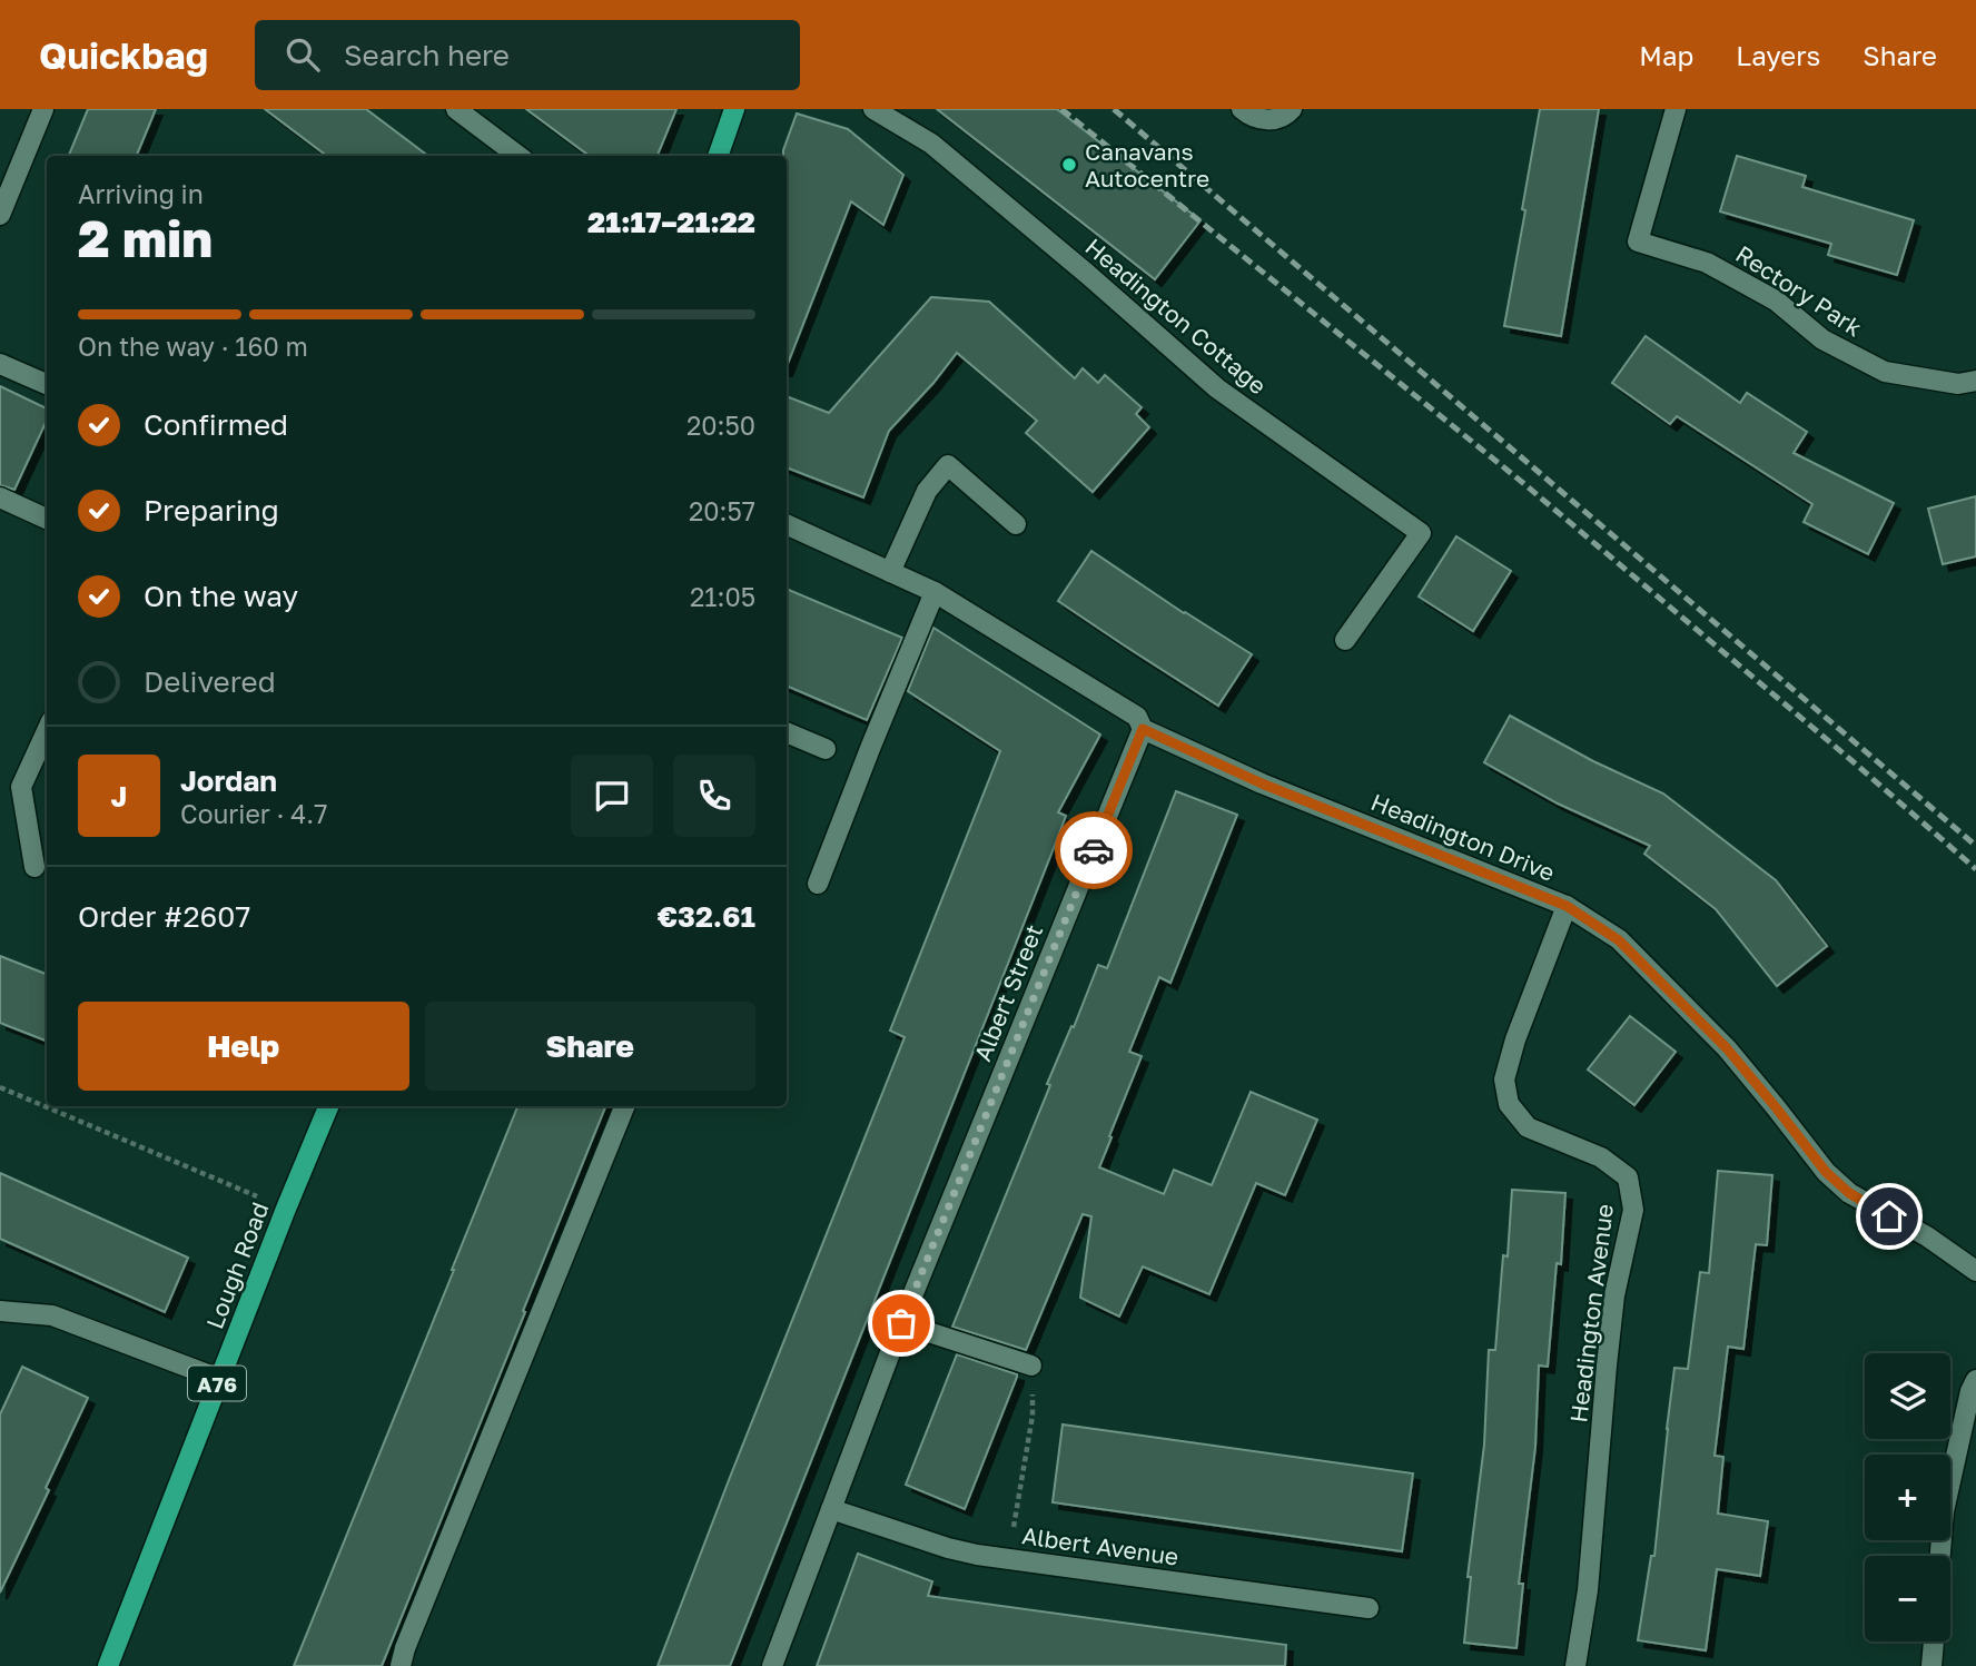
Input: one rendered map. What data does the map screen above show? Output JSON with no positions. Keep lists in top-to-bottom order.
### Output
{
  "streets": {
    "main road": ["Lough Road", "A76"],
    "street": [
      "Rectory Park",
      "Headington Cottage",
      "Headington Drive",
      "Albert Street",
      "Headington Avenue",
      "Albert Avenue"
    ]
  },
  "crossings": [
    ["Headington Drive", "Albert Street"],
    ["Headington Drive", "Headington Avenue"],
    ["Albert Street", "Albert Avenue"]
  ],
  "places": ["Canavans Autocentre"],
  "page": {
    "header": "Quickbag",
    "search": "Search here",
    "nav": ["Map", "Layers", "Share"],
    "heading": ["2 min", "Arriving in", "21:17–21:22"],
    "panel": [
      "Jordan",
      "Courier · 4.7",
      "Order #2607",
      "€32.61"
    ],
    "bar": "On the way · 160 m",
    "list": [
      ["Confirmed", "20:50"],
      ["Preparing", "20:57"],
      ["On the way", "21:05"],
      "Delivered"
    ],
    "round": "J",
    "buttons": ["Help", "Share"],
    "map_buttons": ["+", "−"]
  }
}
